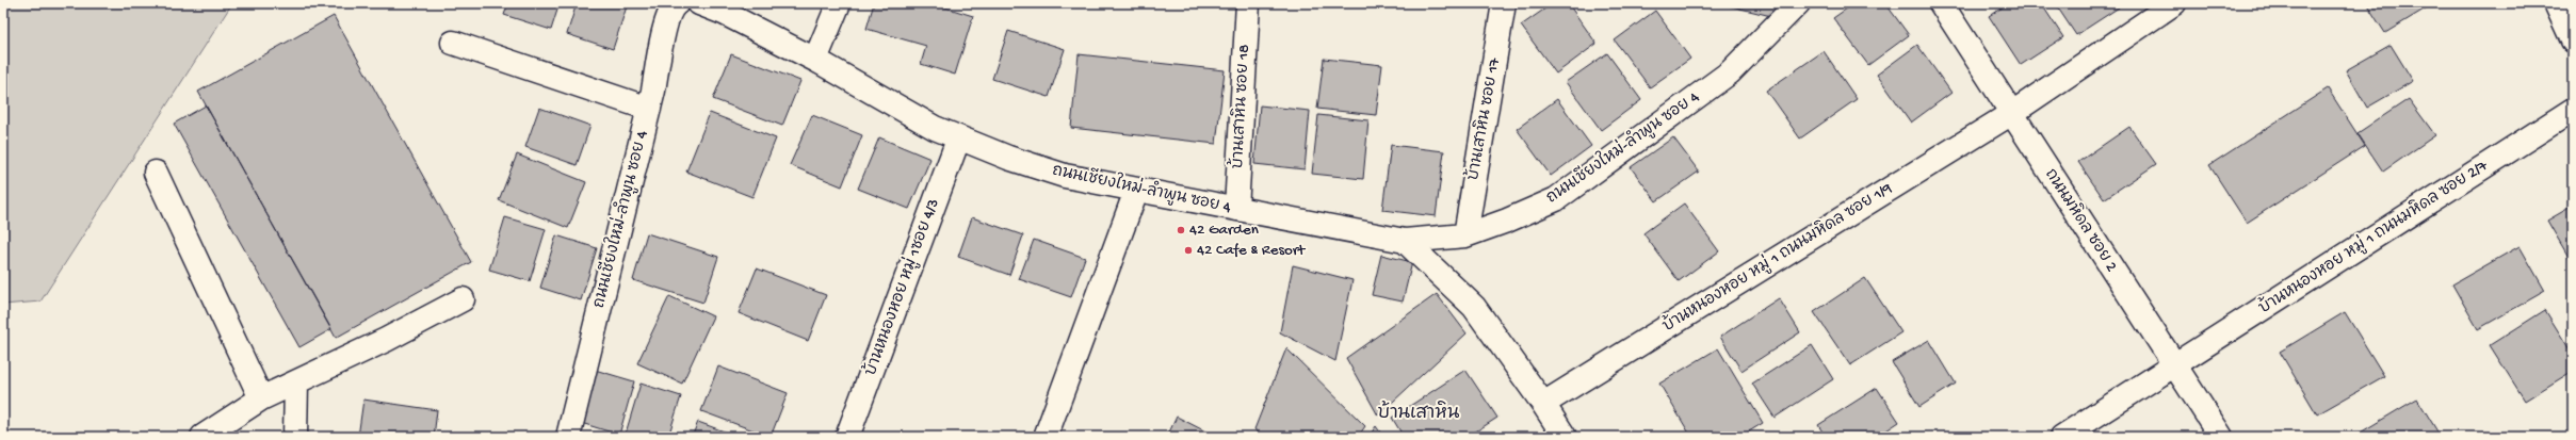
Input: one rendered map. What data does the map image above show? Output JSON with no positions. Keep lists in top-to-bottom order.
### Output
{
  "streets": {
    "street": [
      "บ้านเสาหิน ซอย 18",
      "บ้านเสาหิน ซอย 17",
      "ถนนเชียงใหม่-ลำพูน ซอย 4",
      "ถนนมหิดล ซอย 2",
      "บ้านหนองหอย หมู่ 1 ถนนมหิดล ซอย 2/7",
      "บ้านหนองหอย หมู่ 1 ถนนมหิดล ซอย 1/9",
      "บ้านหนองหอย หมู่ 1ซอย 4/3"
    ]
  },
  "crossings": [
    ["บ้านเสาหิน ซอย 18", "ถนนเชียงใหม่-ลำพูน ซอย 4"],
    ["บ้านเสาหิน ซอย 17", "ถนนเชียงใหม่-ลำพูน ซอย 4"],
    ["ถนนเชียงใหม่-ลำพูน ซอย 4", "บ้านหนองหอย หมู่ 1ซอย 4/3"],
    ["ถนนมหิดล ซอย 2", "บ้านหนองหอย หมู่ 1 ถนนมหิดล ซอย 2/7"],
    ["ถนนมหิดล ซอย 2", "บ้านหนองหอย หมู่ 1 ถนนมหิดล ซอย 1/9"]
  ],
  "districts": ["บ้านเสาหิน"],
  "places": ["42 Garden", "42 Cafe & Resort"]
}
